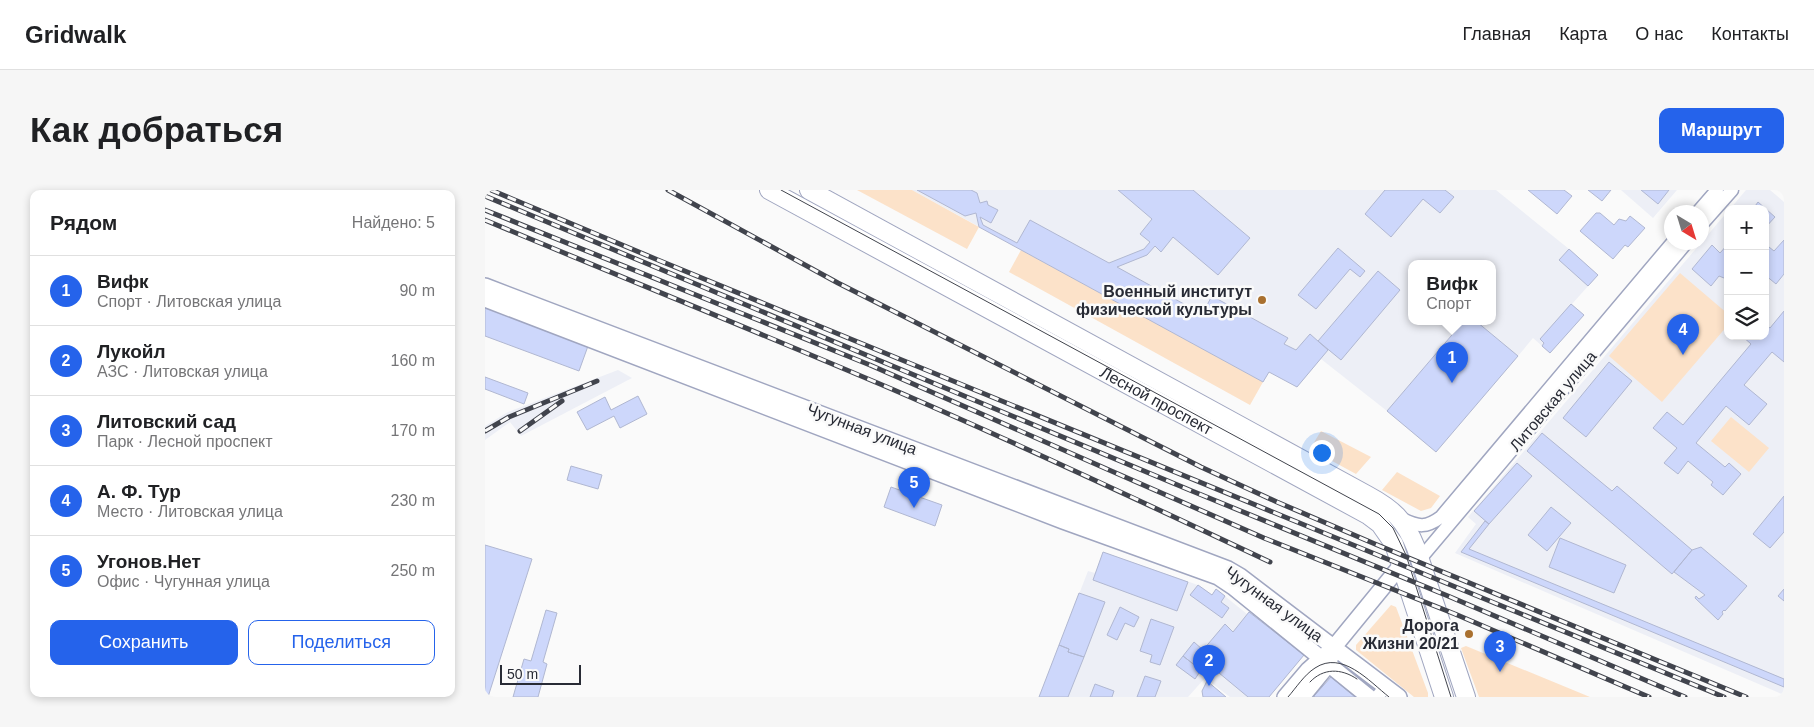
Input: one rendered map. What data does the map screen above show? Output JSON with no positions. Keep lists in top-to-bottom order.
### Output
{
  "streets": {
    "main road": ["Лесной проспект"],
    "street": ["Литовская улица", "Чугунная улица"]
  },
  "crossings": [
    ["Лесной проспект", "Литовская улица"]
  ],
  "places": ["Военный институт физической культуры", "Дорога Жизни 20/21"],
  "scale_bar": "50 m",
  "north": "bottom right",
  "page": {
    "header": "Gridwalk",
    "nav": [
      "Главная",
      "Карта",
      "О нас",
      "Контакты"
    ],
    "buttons": [
      "Маршрут",
      ["Сохранить", "Поделиться"]
    ],
    "title": "Как добраться",
    "heading": ["Рядом", "Найдено: 5"],
    "map_buttons": ["+", "−"],
    "list": [
      {
        "mark": "1",
        "name": "Вифк",
        "note": "Спорт · Литовская улица",
        "value": "90 m"
      },
      {
        "mark": "2",
        "name": "Лукойл",
        "note": "АЗС · Литовская улица",
        "value": "160 m"
      },
      {
        "mark": "3",
        "name": "Литовский сад",
        "note": "Парк · Лесной проспект",
        "value": "170 m"
      },
      {
        "mark": "4",
        "name": "А. Ф. Тур",
        "note": "Место · Литовская улица",
        "value": "230 m"
      },
      {
        "mark": "5",
        "name": "Угонов.Нет",
        "note": "Офис · Чугунная улица",
        "value": "250 m"
      }
    ],
    "popup": ["Вифк", "Спорт"],
    "pins": [
      "4",
      "1",
      "5",
      "3",
      "2"
    ],
    "scale": "50 m"
  }
}
